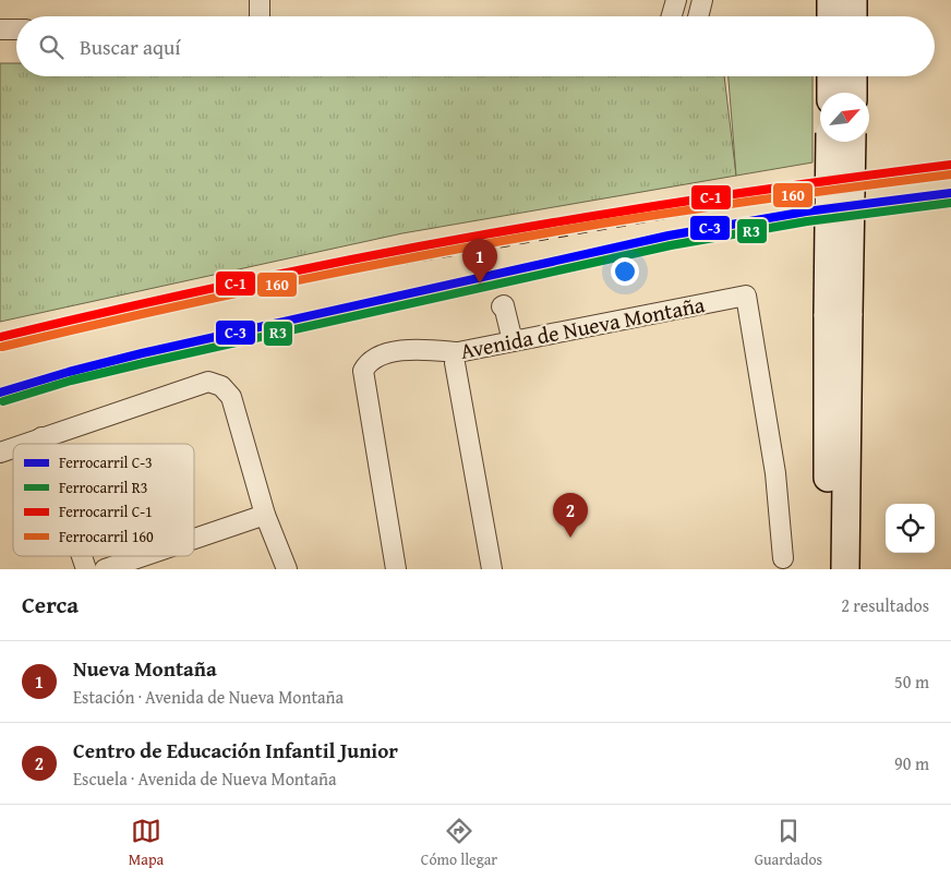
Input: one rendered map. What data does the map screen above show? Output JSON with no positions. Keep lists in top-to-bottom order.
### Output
{
  "streets": {
    "street": ["Avenida de Nueva Montaña"]
  },
  "lines": [
    "rail line C-1",
    "rail line 160",
    "rail line C-3",
    "rail line R3"
  ],
  "legend": [
    "Ferrocarril C-3",
    "Ferrocarril R3",
    "Ferrocarril C-1",
    "Ferrocarril 160"
  ],
  "north": "top right",
  "page": {
    "search": "Buscar aquí",
    "pins": ["1", "2"],
    "heading": ["Cerca", "2 resultados"],
    "list": [
      {
        "mark": "1",
        "name": "Nueva Montaña",
        "note": "Estación · Avenida de Nueva Montaña",
        "value": "50 m"
      },
      {
        "mark": "2",
        "name": "Centro de Educación Infantil Junior",
        "note": "Escuela · Avenida de Nueva Montaña",
        "value": "90 m"
      }
    ],
    "nav": ["Mapa", "Cómo llegar", "Guardados"]
  }
}
